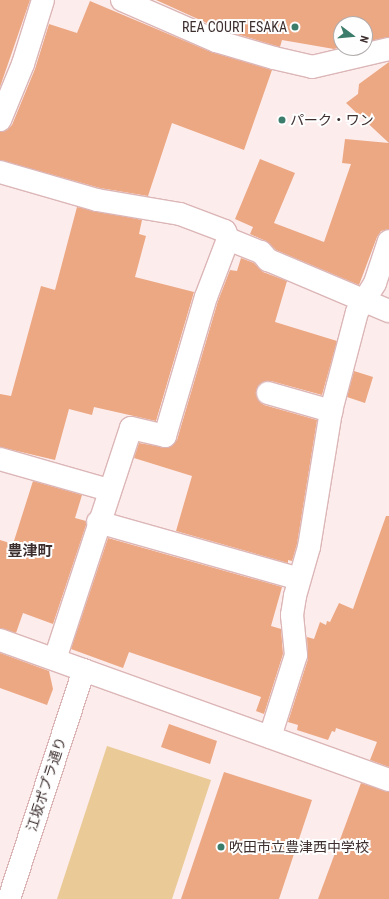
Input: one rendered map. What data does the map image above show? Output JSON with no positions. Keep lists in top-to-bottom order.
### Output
{
  "streets": {
    "street": ["江坂ポプラ通り"]
  },
  "districts": ["豊津町"],
  "places": ["REA COURT ESAKA", "パーク・ワン", "吹田市立豊津西中学校"],
  "north": "right"
}
